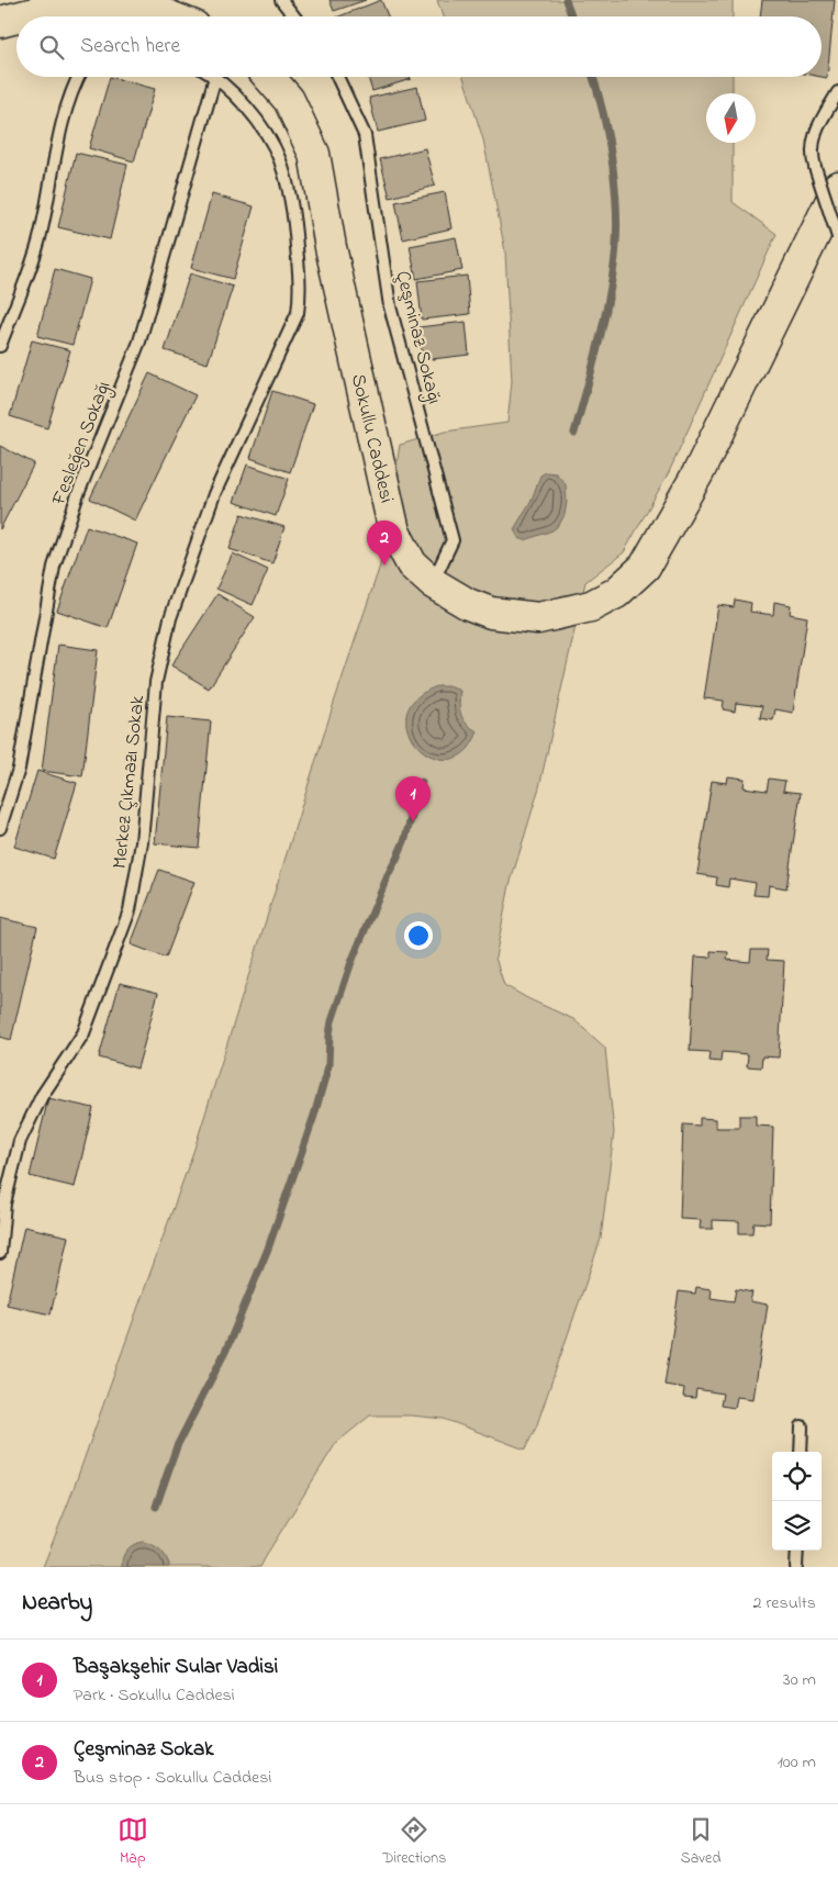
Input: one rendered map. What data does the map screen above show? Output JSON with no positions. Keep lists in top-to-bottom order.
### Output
{
  "streets": {
    "street": ["Sokullu Caddesi"],
    "lane": ["Çeşminaz Sokağı", "Fesleğen Sokağı", "Merkez Çıkmazı Sokak"]
  },
  "crossings": [
    ["Çeşminaz Sokağı", "Sokullu Caddesi"],
    ["Fesleğen Sokağı", "Merkez Çıkmazı Sokak"]
  ],
  "north": "bottom",
  "page": {
    "search": "Search here",
    "pins": ["2", "1"],
    "heading": ["Nearby", "2 results"],
    "list": [
      {
        "mark": "1",
        "name": "Başakşehir Sular Vadisi",
        "note": "Park · Sokullu Caddesi",
        "value": "30 m"
      },
      {
        "mark": "2",
        "name": "Çeşminaz Sokak",
        "note": "Bus stop · Sokullu Caddesi",
        "value": "100 m"
      }
    ],
    "nav": ["Map", "Directions", "Saved"]
  }
}
